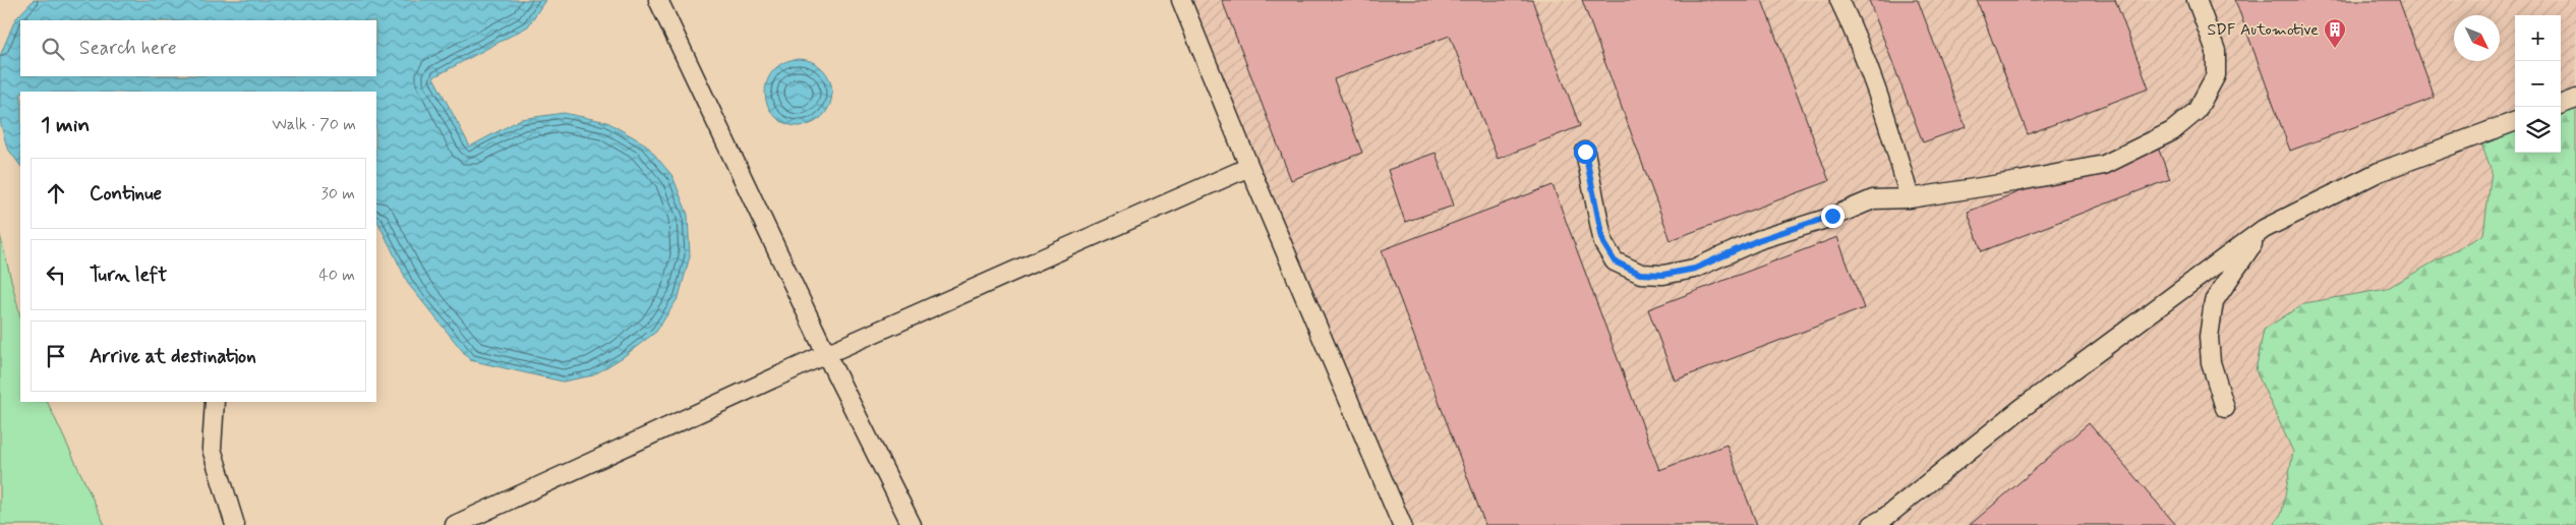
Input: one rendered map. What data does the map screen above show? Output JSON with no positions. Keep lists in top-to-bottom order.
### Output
{
  "places": {
    "building": ["SDF Automotive"]
  },
  "north": "bottom right",
  "page": {
    "map_buttons": ["+", "−"],
    "search": "Search here",
    "heading": ["1 min", "Walk · 70 m"],
    "list": [
      ["Continue", "30 m"],
      ["Turn left", "40 m"],
      "Arrive at destination"
    ]
  }
}
